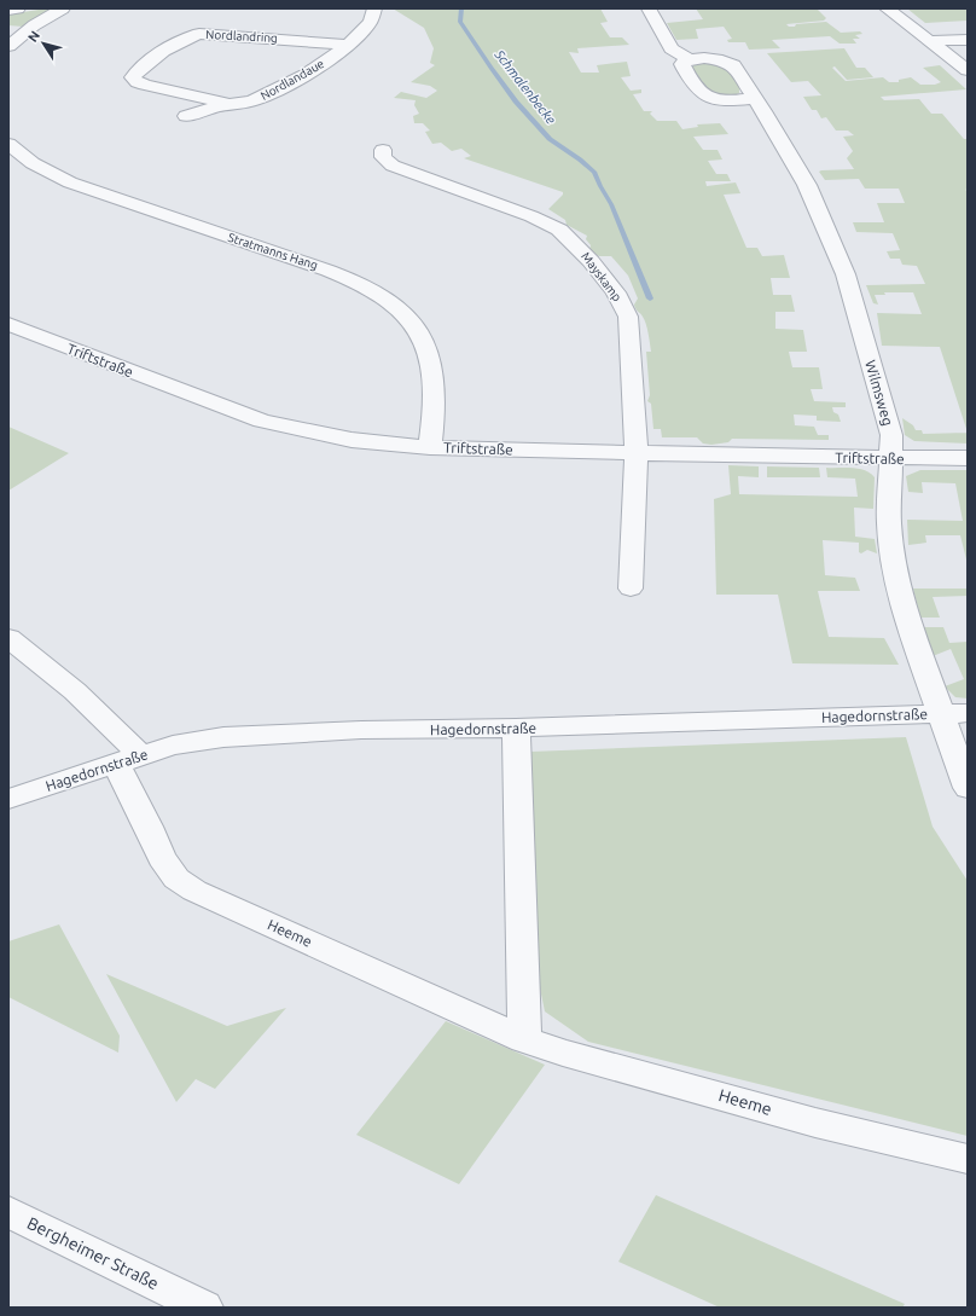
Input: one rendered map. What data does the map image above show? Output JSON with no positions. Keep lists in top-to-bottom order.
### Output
{
  "streets": {
    "street": [
      "Nordlandring",
      "Nordlandaue",
      "Stratmanns Hang",
      "Mayskamp",
      "Triftstraße",
      "Wilmsweg",
      "Hagedornstraße",
      "Heeme",
      "Bergheimer Straße"
    ]
  },
  "crossings": [
    ["Nordlandring", "Nordlandaue"],
    ["Stratmanns Hang", "Triftstraße"],
    ["Mayskamp", "Triftstraße"],
    ["Triftstraße", "Wilmsweg"],
    ["Wilmsweg", "Hagedornstraße"],
    ["Hagedornstraße", "Heeme"]
  ],
  "water": ["Schmalenbecke"],
  "north": "top left"
}
